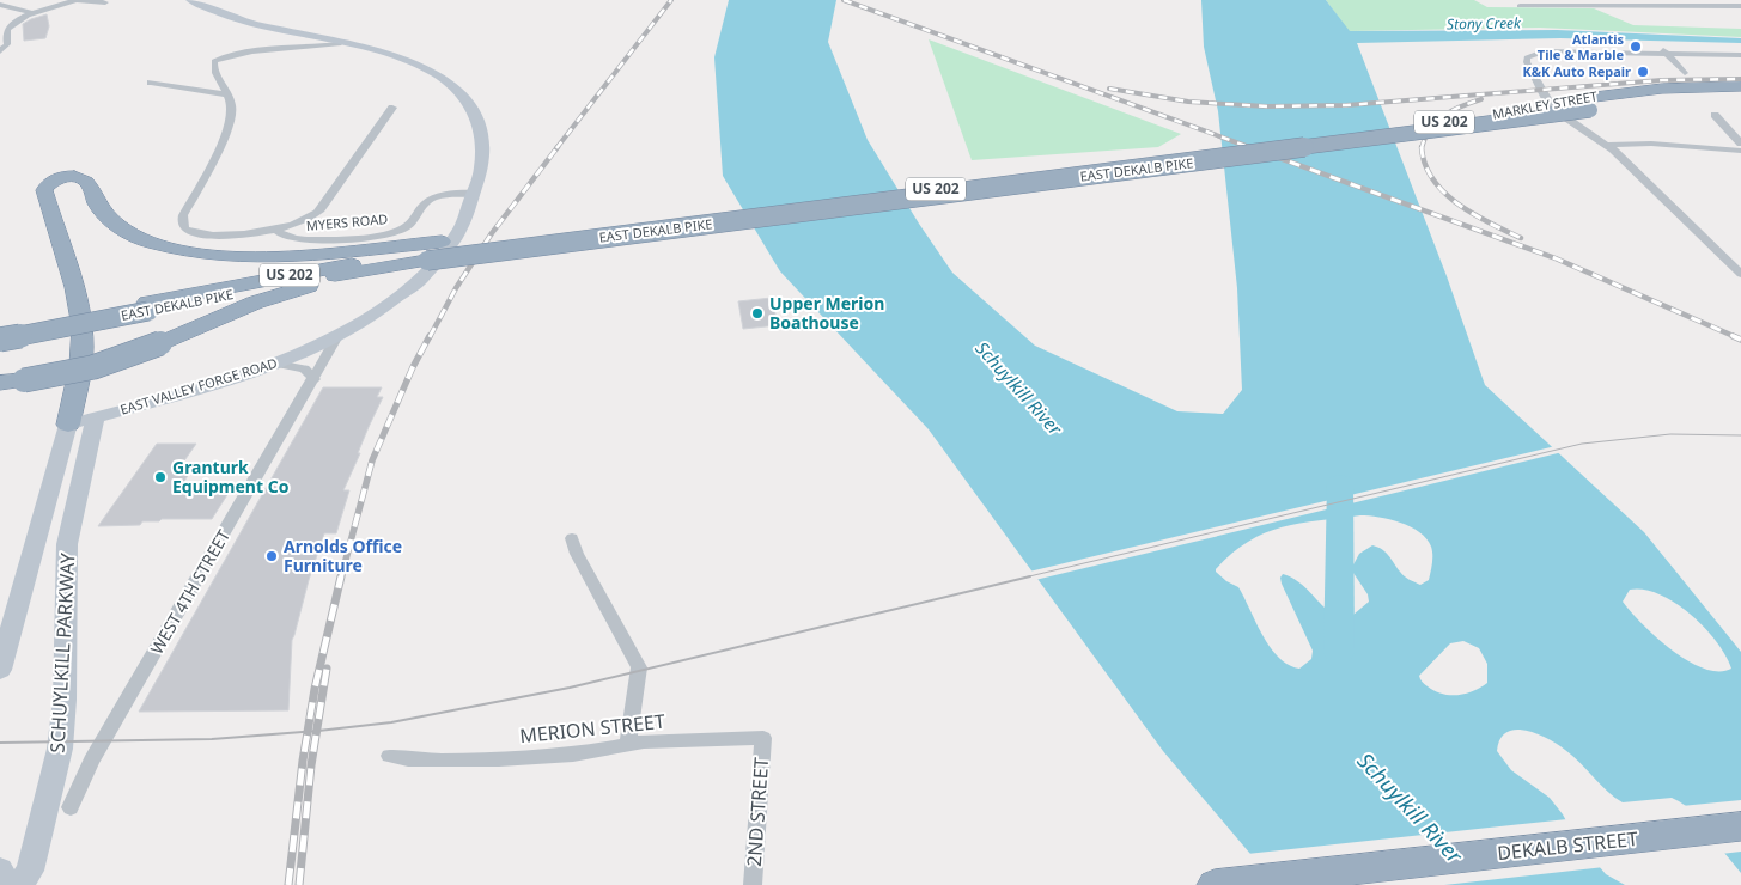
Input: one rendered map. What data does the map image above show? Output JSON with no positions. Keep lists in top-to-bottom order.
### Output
{
  "streets": {
    "highway": [
      "MARKLEY STREET",
      "US 202",
      "EAST DEKALB PIKE",
      "DEKALB STREET"
    ],
    "main road": ["EAST VALLEY FORGE ROAD", "SCHUYLKILL PARKWAY"],
    "street": [
      "MYERS ROAD",
      "WEST 4TH STREET",
      "MERION STREET",
      "2ND STREET"
    ]
  },
  "crossings": [
    ["MARKLEY STREET", "EAST DEKALB PIKE"],
    ["MYERS ROAD", "EAST VALLEY FORGE ROAD"],
    ["EAST VALLEY FORGE ROAD", "WEST 4TH STREET"],
    ["EAST VALLEY FORGE ROAD", "SCHUYLKILL PARKWAY"],
    ["MERION STREET", "2ND STREET"]
  ],
  "water": ["Stony Creek", "Schuylkill River"],
  "places": [
    "Atlantis Tile & Marble",
    "K&K Auto Repair",
    "Upper Merion Boathouse",
    "Granturk Equipment Co",
    "Arnolds Office Furniture"
  ]
}
